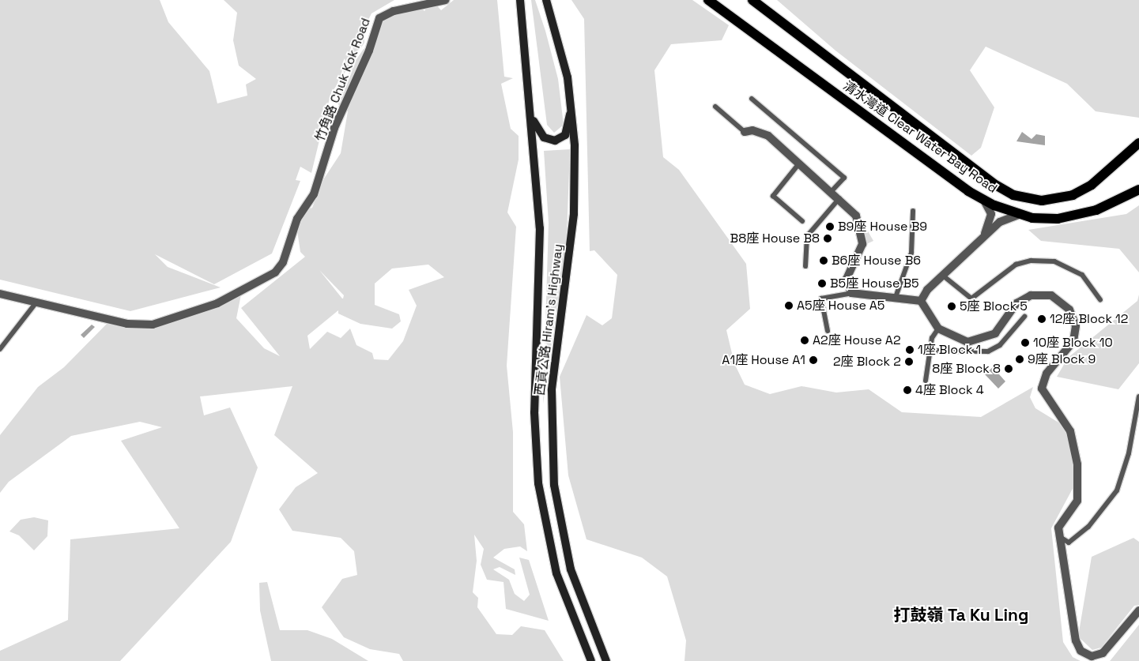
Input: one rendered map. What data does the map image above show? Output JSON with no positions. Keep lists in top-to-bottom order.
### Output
{
  "streets": {
    "main road": ["清水灣道 Clear Water Bay Road", "西貢公路 Hiram's Highway"],
    "street": ["竹角路 Chuk Kok Road"]
  },
  "districts": ["打鼓嶺 Ta Ku Ling"],
  "places": [
    "B9座 House B9",
    "B8座 House B8",
    "B6座 House B6",
    "B5座 House B5",
    "A5座 House A5",
    "5座 Block 5",
    "12座 Block 12",
    "A2座 House A2",
    "10座 Block 10",
    "1座 Block 1",
    "9座 Block 9",
    "A1座 House A1",
    "2座 Block 2",
    "8座 Block 8",
    "4座 Block 4"
  ]
}
